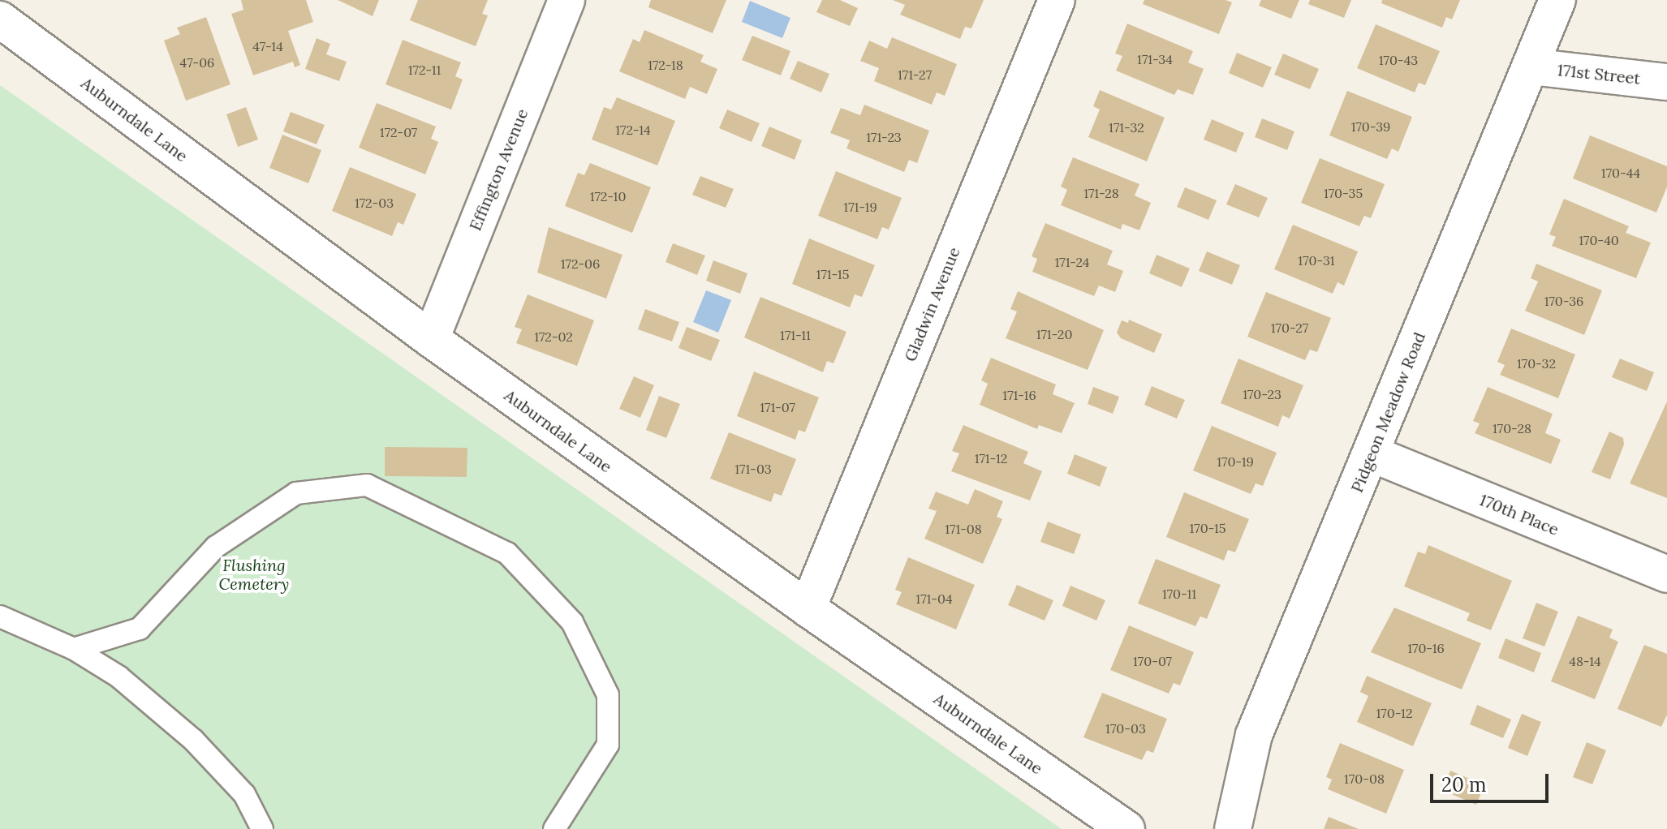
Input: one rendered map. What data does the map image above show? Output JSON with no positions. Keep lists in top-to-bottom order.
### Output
{
  "streets": {
    "street": [
      "171st Street",
      "Auburndale Lane",
      "Effington Avenue",
      "Gladwin Avenue",
      "Pidgeon Meadow Road",
      "170th Place"
    ]
  },
  "crossings": [
    ["171st Street", "Pidgeon Meadow Road"],
    ["Auburndale Lane", "Effington Avenue"],
    ["Auburndale Lane", "Gladwin Avenue"],
    ["Pidgeon Meadow Road", "170th Place"]
  ],
  "parks": ["Flushing Cemetery"],
  "house_numbers": [
    "47-14",
    "171-34",
    "170-43",
    "47-06",
    "172-18",
    "172-11",
    "171-27",
    "170-39",
    "171-32",
    "172-14",
    "172-07",
    "171-23",
    "170-44",
    "171-28",
    "170-35",
    "172-10",
    "172-03",
    "171-19",
    "170-40",
    "170-31",
    "171-24",
    "172-06",
    "171-15",
    "170-36",
    "170-27",
    "171-20",
    "171-11",
    "172-02",
    "170-32",
    "170-23",
    "171-16",
    "171-07",
    "170-28",
    "171-12",
    "170-19",
    "171-03",
    "170-15",
    "171-08",
    "170-11",
    "171-04",
    "170-16",
    "170-07",
    "48-14",
    "170-12",
    "170-03",
    "170-08"
  ],
  "scale_bar": "20 m"
}
